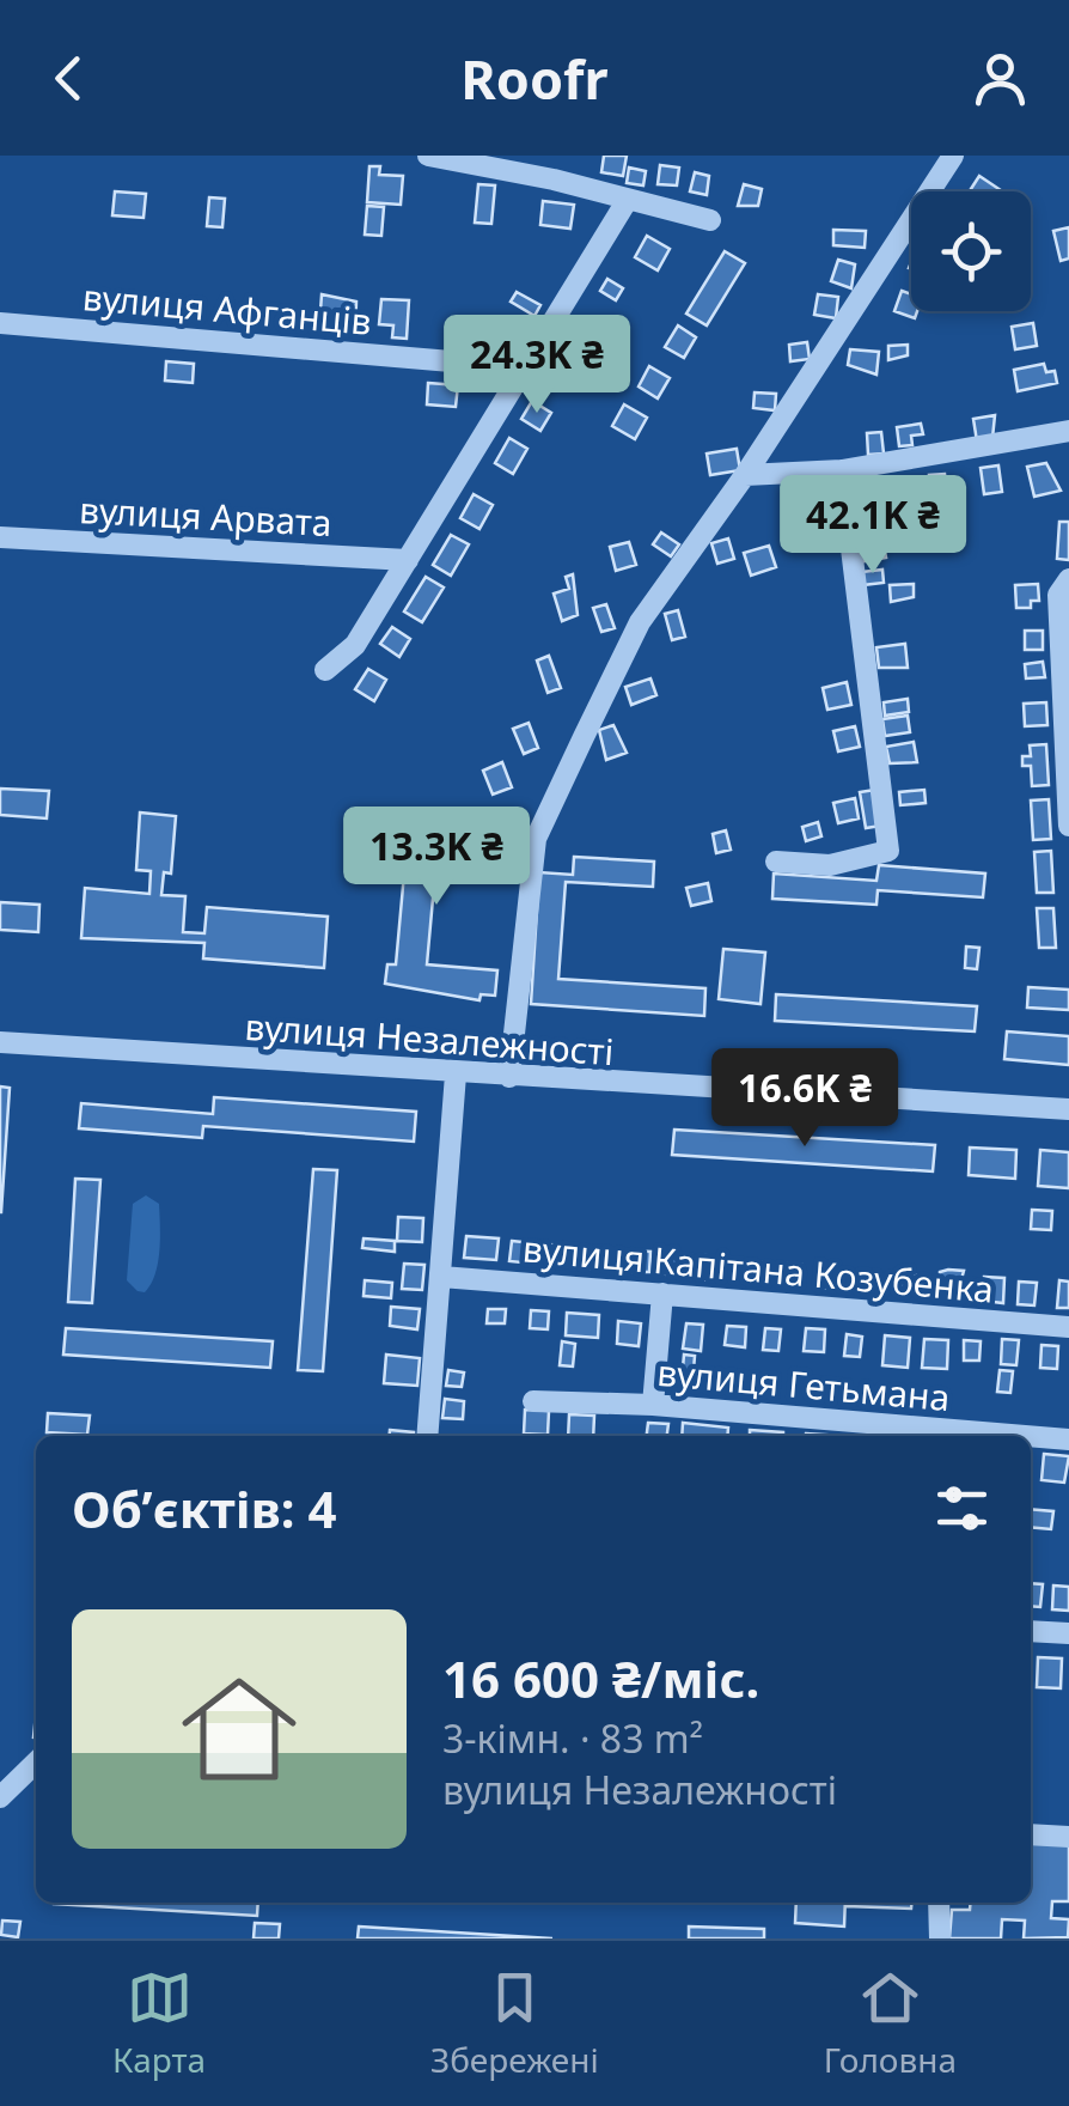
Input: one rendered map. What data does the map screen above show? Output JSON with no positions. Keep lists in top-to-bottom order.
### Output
{
  "streets": {
    "street": [
      "вулиця Афганців",
      "вулиця Арвата",
      "вулиця Незалежності",
      "вулиця Капітана Козубенка",
      "вулиця Гетьмана"
    ]
  },
  "page": {
    "header": "Roofr",
    "price": [
      "24.3K ₴",
      "42.1K ₴",
      "13.3K ₴",
      "16.6K ₴"
    ],
    "heading": "Об’єктів: 4",
    "list": [
      {
        "name": "16 600 ₴/міс.",
        "note": "3-кімн. · 83 m² · вулиця Незалежності"
      }
    ],
    "tabs": ["Карта", "Збережені", "Головна"]
  }
}
